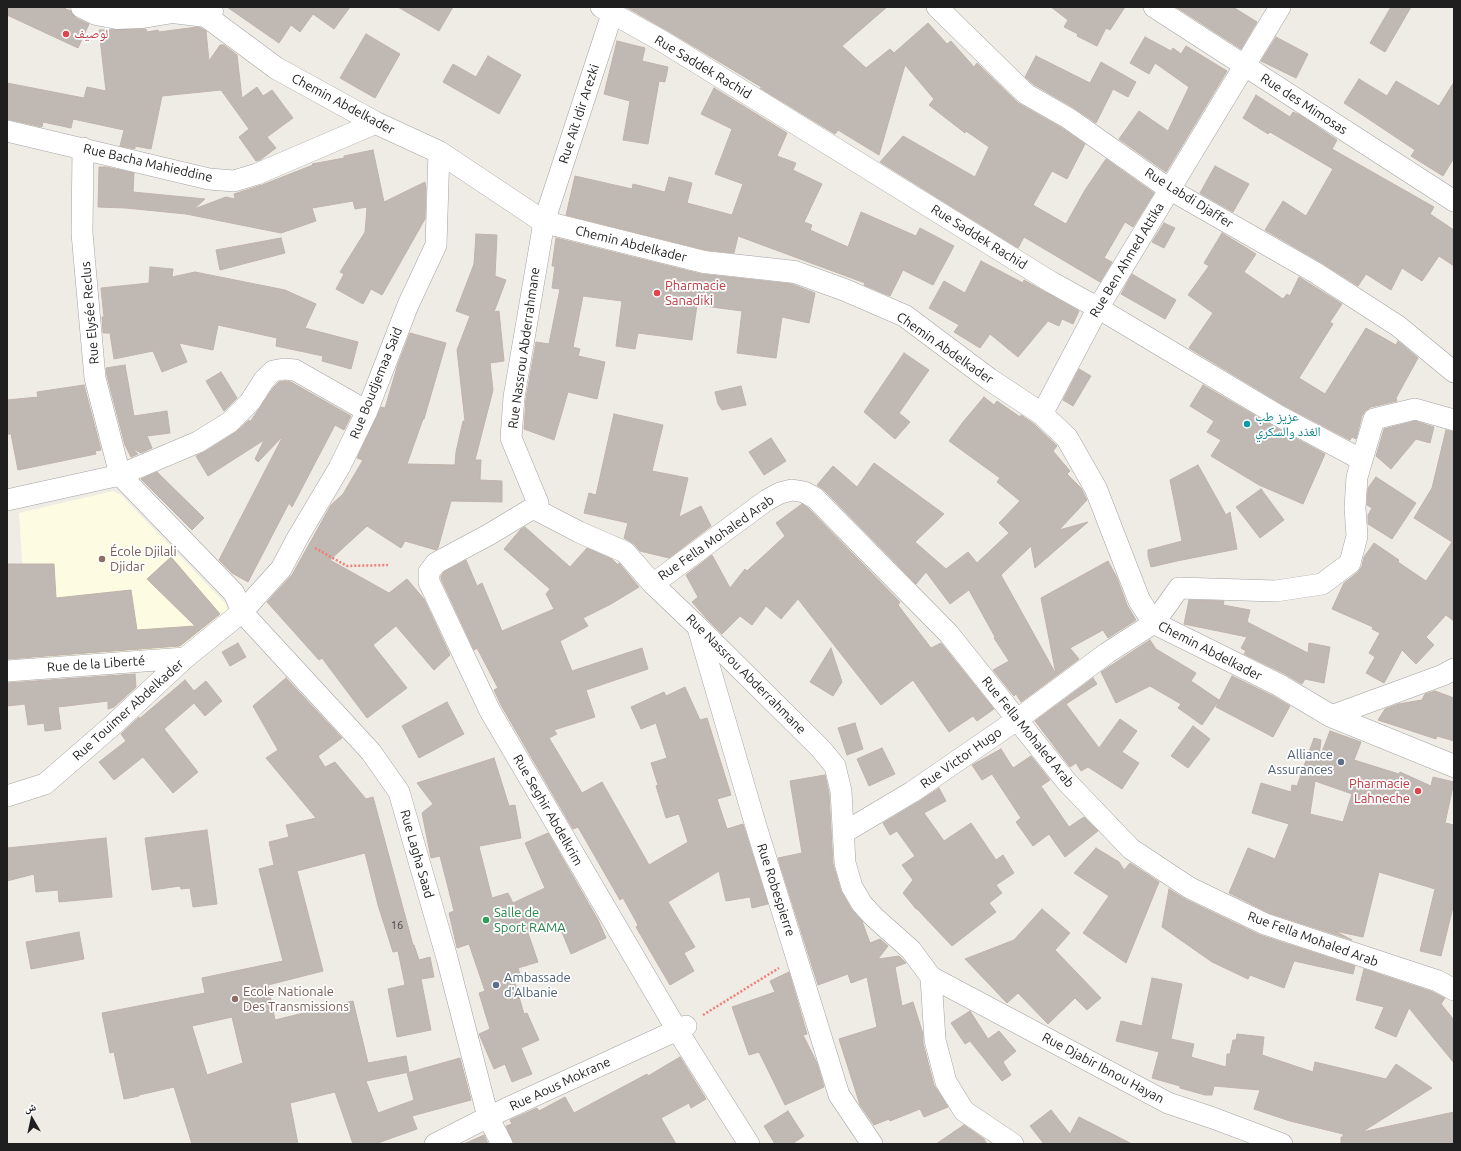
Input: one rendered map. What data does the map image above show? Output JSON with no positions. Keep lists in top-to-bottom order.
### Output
{
  "streets": {
    "street": [
      "Rue Saddek Rachid",
      "Chemin Abdelkader",
      "Rue des Mimosas",
      "Rue Aït Idir Arezki",
      "Rue Bacha Mahieddine",
      "Rue Labdi Djaffer",
      "Rue Ben Ahmed Attika",
      "Rue Elysée Reclus",
      "Rue Nassrou Abderrahmane",
      "Rue Boudjemaa Said",
      "Rue Fella Mohaled Arab",
      "Rue de la Liberté",
      "Rue Touimer Abdelkader",
      "Rue Victor Hugo",
      "Rue Seghir Abdelkrim",
      "Rue Lagha Saad",
      "Rue Robespierre",
      "Rue Djabir Ibnou Hayan",
      "Rue Aous Mokrane"
    ]
  },
  "crossings": [
    ["Rue Saddek Rachid", "Rue Aït Idir Arezki"],
    ["Rue Saddek Rachid", "Rue Ben Ahmed Attika"],
    ["Chemin Abdelkader", "Rue Aït Idir Arezki"],
    ["Chemin Abdelkader", "Rue Bacha Mahieddine"],
    ["Chemin Abdelkader", "Rue Ben Ahmed Attika"],
    ["Chemin Abdelkader", "Rue Nassrou Abderrahmane"],
    ["Chemin Abdelkader", "Rue Boudjemaa Said"],
    ["Chemin Abdelkader", "Rue Victor Hugo"],
    ["Rue des Mimosas", "Rue Ben Ahmed Attika"],
    ["Rue Aït Idir Arezki", "Rue Nassrou Abderrahmane"],
    ["Rue Bacha Mahieddine", "Rue Elysée Reclus"],
    ["Rue Labdi Djaffer", "Rue Ben Ahmed Attika"],
    ["Rue Elysée Reclus", "Rue Lagha Saad"],
    ["Rue Nassrou Abderrahmane", "Rue Fella Mohaled Arab"],
    ["Rue Nassrou Abderrahmane", "Rue Victor Hugo"],
    ["Rue Nassrou Abderrahmane", "Rue Seghir Abdelkrim"],
    ["Rue Nassrou Abderrahmane", "Rue Robespierre"],
    ["Rue Nassrou Abderrahmane", "Rue Djabir Ibnou Hayan"],
    ["Rue Boudjemaa Said", "Rue Touimer Abdelkader"],
    ["Rue Boudjemaa Said", "Rue Lagha Saad"],
    ["Rue Fella Mohaled Arab", "Rue Victor Hugo"],
    ["Rue de la Liberté", "Rue Touimer Abdelkader"],
    ["Rue Touimer Abdelkader", "Rue Lagha Saad"],
    ["Rue Seghir Abdelkrim", "Rue Aous Mokrane"],
    ["Rue Lagha Saad", "Rue Aous Mokrane"]
  ],
  "places": [
    "لوصيف",
    "Pharmacie Sanadiki",
    "عزيز طب الغذد والسكري",
    "École Djilali Djidar",
    "Alliance Assurances",
    "Pharmacie Lahneche",
    "Salle de Sport RAMA",
    "Ambassade d'Albanie",
    "Ecole Nationale Des Transmissions"
  ],
  "house_numbers": ["16"],
  "north": "top"
}
